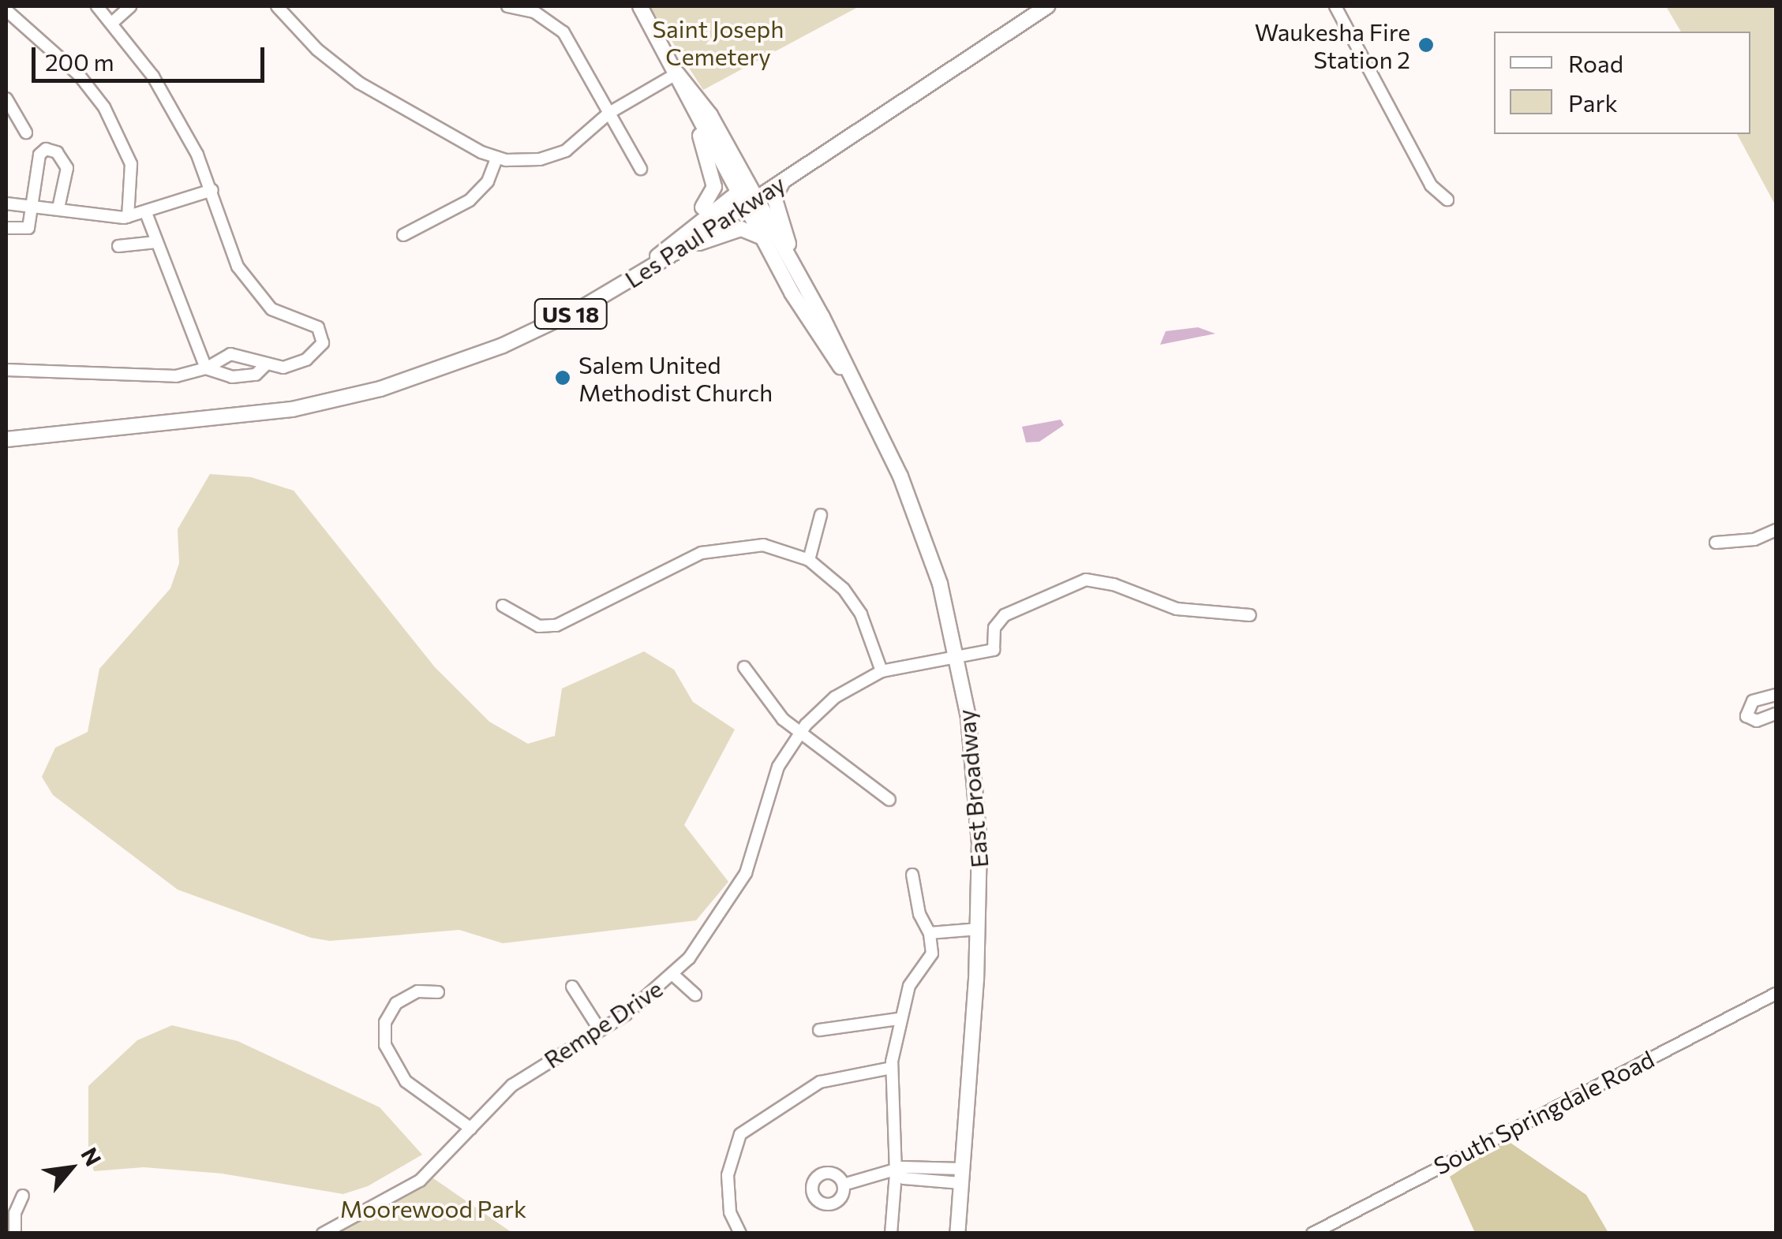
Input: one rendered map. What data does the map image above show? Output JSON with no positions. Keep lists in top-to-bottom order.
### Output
{
  "streets": {
    "main road": ["Les Paul Parkway", "US 18", "East Broadway"],
    "street": ["Rempe Drive", "South Springdale Road"]
  },
  "crossings": [
    ["Les Paul Parkway", "East Broadway"],
    ["East Broadway", "Rempe Drive"]
  ],
  "parks": ["Saint Joseph Cemetery", "Moorewood Park"],
  "places": ["Waukesha Fire Station 2", "Salem United Methodist Church"],
  "legend": ["Road", "Park"],
  "scale_bar": "200 m",
  "north": "top right"
}
